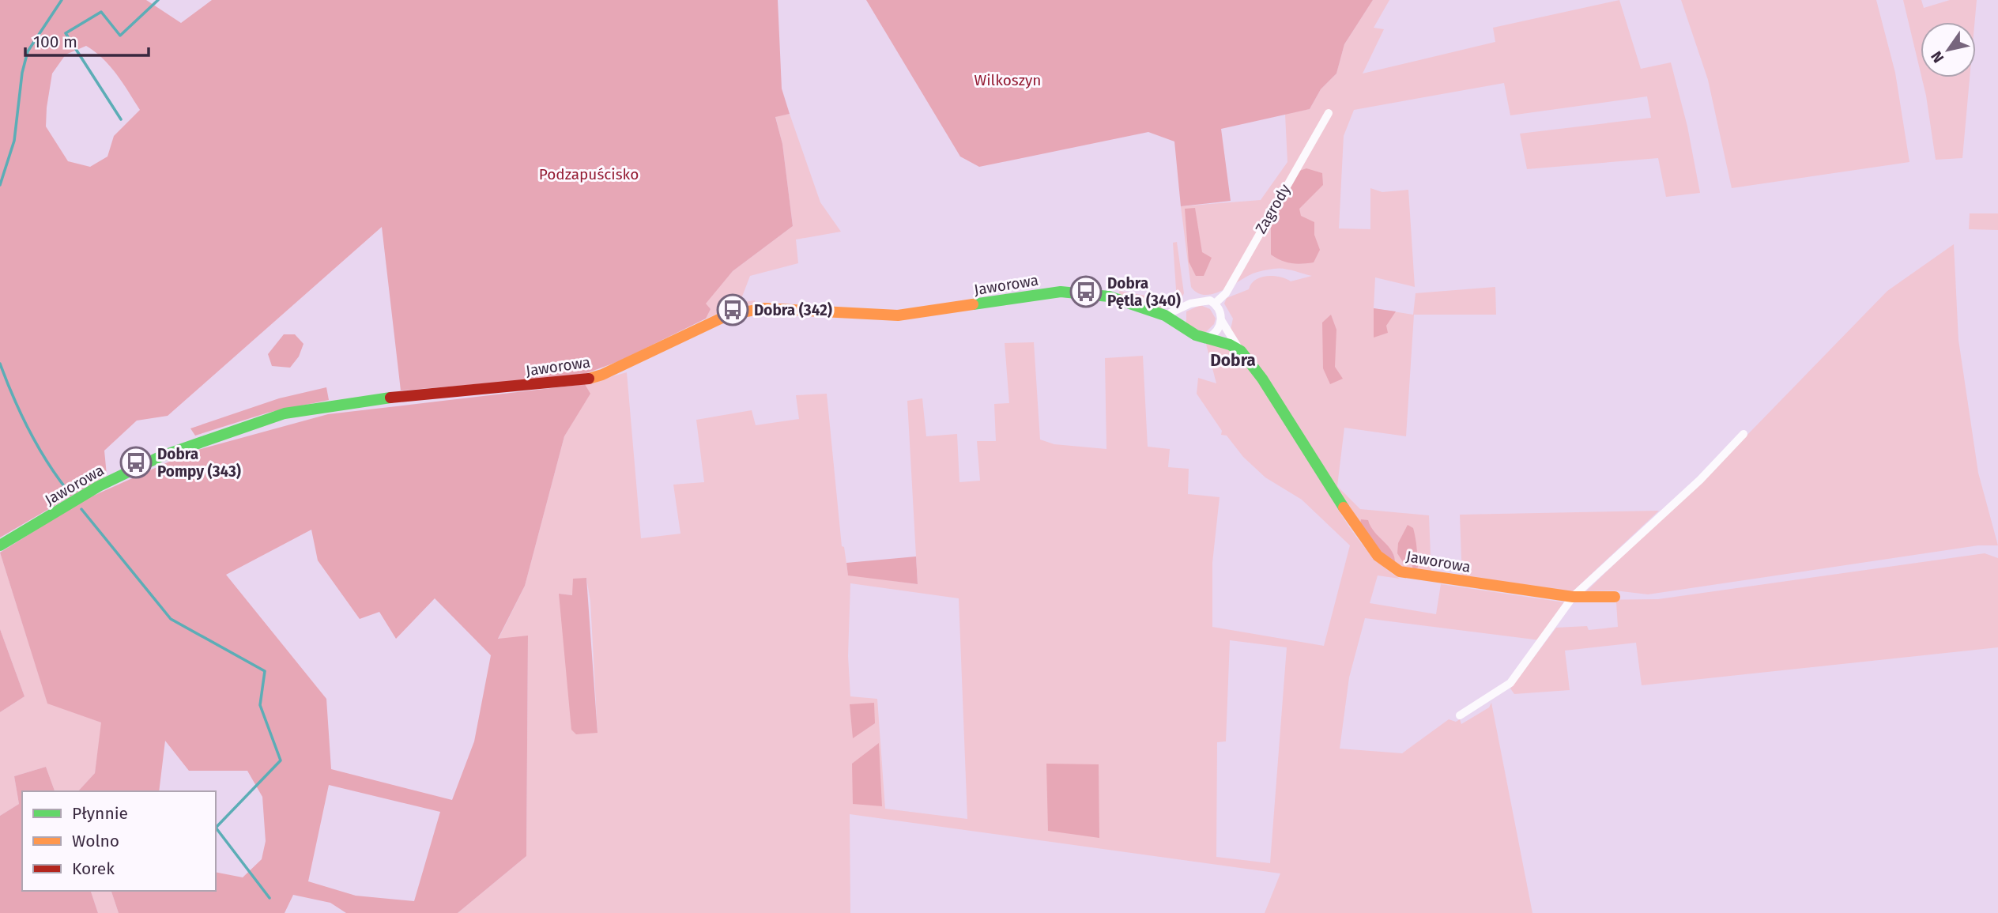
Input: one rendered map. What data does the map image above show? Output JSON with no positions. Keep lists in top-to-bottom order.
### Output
{
  "streets": {
    "street": ["Zagrody", "Jaworowa"]
  },
  "districts": ["Dobra"],
  "parks": ["Wilkoszyn", "Podzapuścisko"],
  "places": {
    "bus stop": ["Dobra Pętla (340)", "Dobra (342)", "Dobra Pompy (343)"]
  },
  "legend": ["Płynnie", "Wolno", "Korek"],
  "scale_bar": "100 m",
  "north": "bottom left"
}
